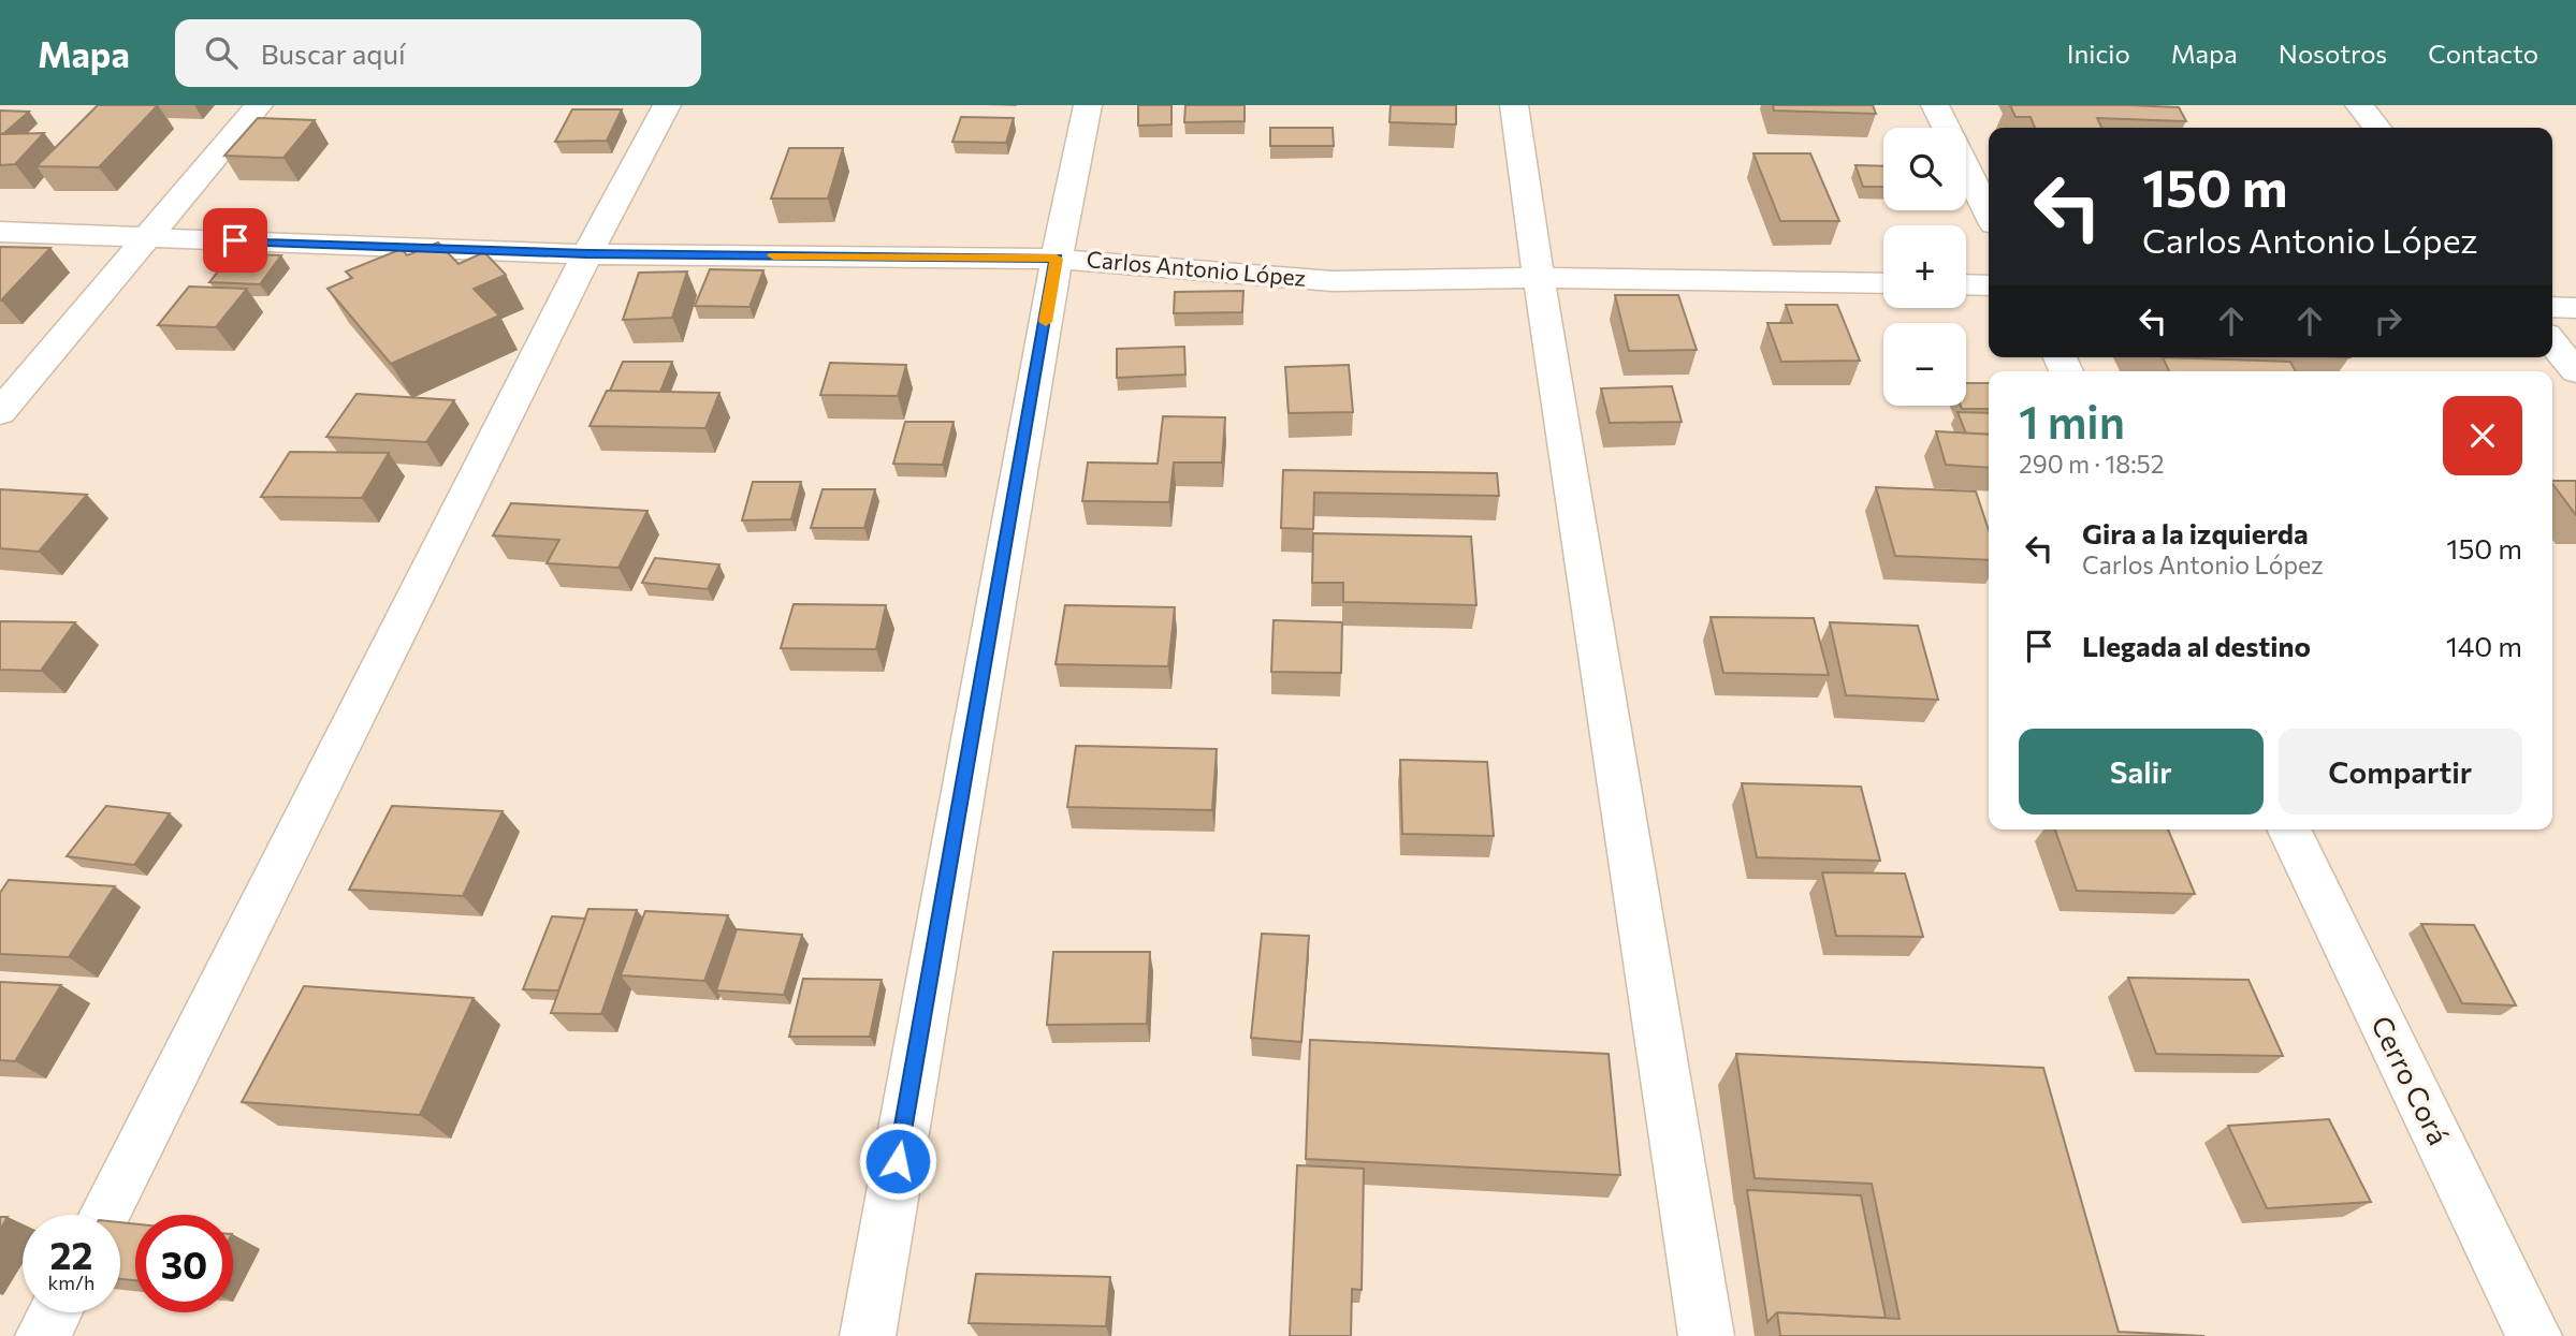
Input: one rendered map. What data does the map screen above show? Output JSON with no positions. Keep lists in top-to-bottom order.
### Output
{
  "streets": {
    "street": ["Carlos Antonio López", "Cerro Corá"]
  },
  "page": {
    "header": "Mapa",
    "search": "Buscar aquí",
    "nav": [
      "Inicio",
      "Mapa",
      "Nosotros",
      "Contacto"
    ],
    "map_buttons": ["+", "−"],
    "turn": ["150 m", "Carlos Antonio López"],
    "heading": ["1 min", "290 m · 18:52"],
    "list": [
      {
        "name": "Gira a la izquierda",
        "note": "Carlos Antonio López",
        "value": "150 m"
      },
      {
        "name": "Llegada al destino",
        "value": "140 m"
      }
    ],
    "buttons": ["Salir", "Compartir"],
    "speed": "22 km/h",
    "limit": "30"
  }
}
